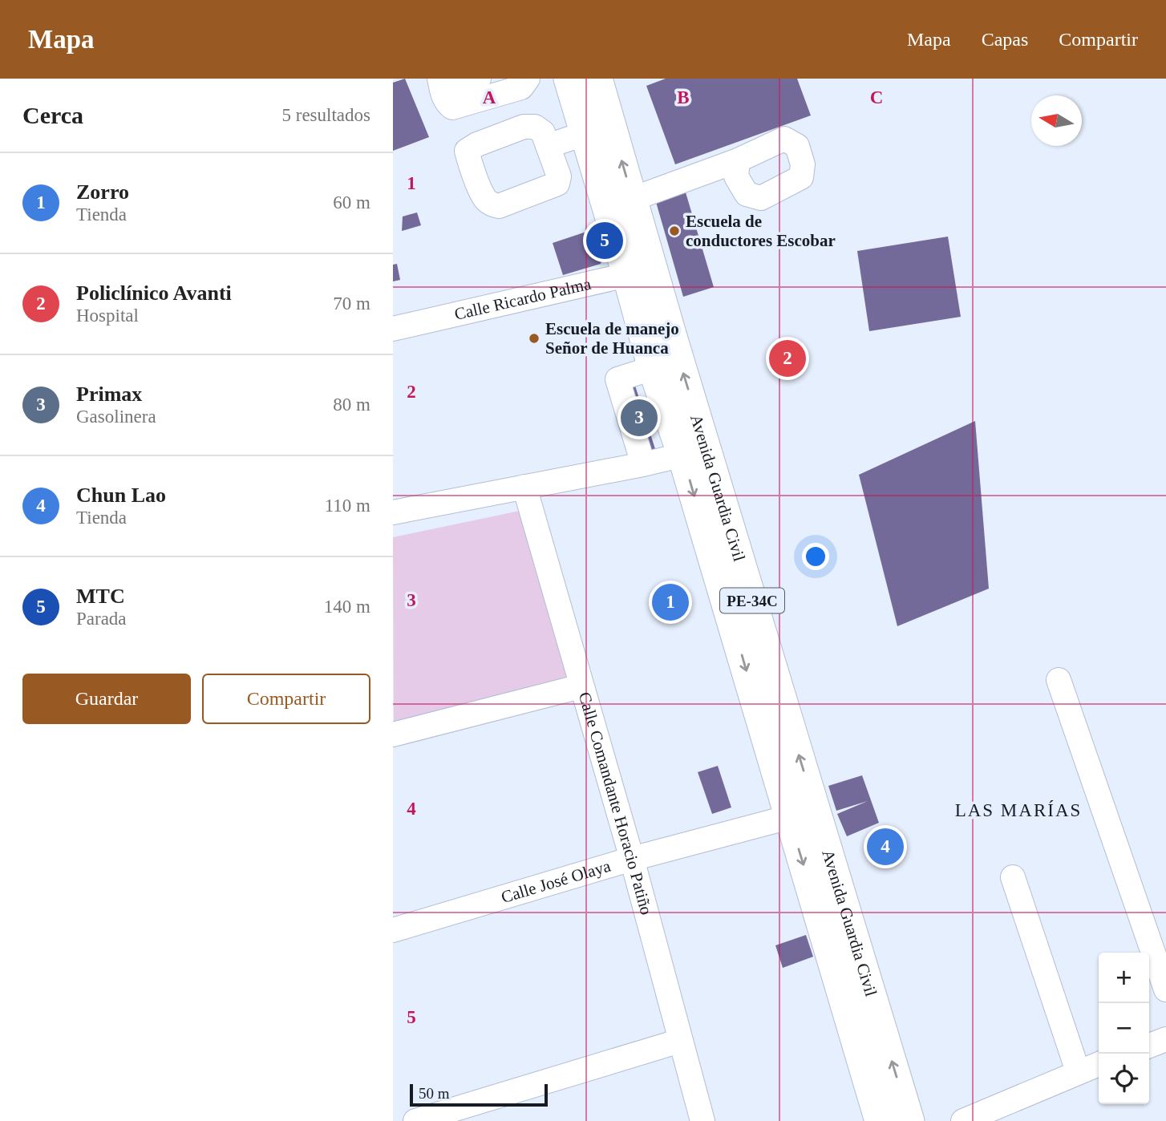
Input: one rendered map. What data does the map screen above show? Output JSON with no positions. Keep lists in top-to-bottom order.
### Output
{
  "streets": {
    "main road": ["Avenida Guardia Civil", "PE-34C"],
    "street": ["Calle Ricardo Palma", "Calle Comandante Horacio Patiño", "Calle José Olaya"]
  },
  "crossings": [
    ["Calle Ricardo Palma", "Avenida Guardia Civil"],
    ["Avenida Guardia Civil", "Calle José Olaya"],
    ["Calle Comandante Horacio Patiño", "Calle José Olaya"]
  ],
  "districts": ["LAS MARÍAS"],
  "places": ["Escuela de conductores Escobar", "Escuela de manejo Señor de Huanca"],
  "scale_bar": "50 m",
  "north": "left",
  "page": {
    "header": "Mapa",
    "nav": ["Mapa", "Capas", "Compartir"],
    "heading": ["Cerca", "5 resultados"],
    "list": [
      {
        "mark": "1",
        "name": "Zorro",
        "note": "Tienda",
        "value": "60 m"
      },
      {
        "mark": "2",
        "name": "Policlínico Avanti",
        "note": "Hospital",
        "value": "70 m"
      },
      {
        "mark": "3",
        "name": "Primax",
        "note": "Gasolinera",
        "value": "80 m"
      },
      {
        "mark": "4",
        "name": "Chun Lao",
        "note": "Tienda",
        "value": "110 m"
      },
      {
        "mark": "5",
        "name": "MTC",
        "note": "Parada",
        "value": "140 m"
      }
    ],
    "pins": [
      "5",
      "2",
      "3",
      "1",
      "4"
    ],
    "buttons": ["Guardar", "Compartir"],
    "map_buttons": ["+", "−"],
    "scale": "50 m"
  },
  "grid": {
    "columns": ["A", "B", "C"],
    "rows": [
      "1",
      "2",
      "3",
      "4",
      "5"
    ]
  }
}
